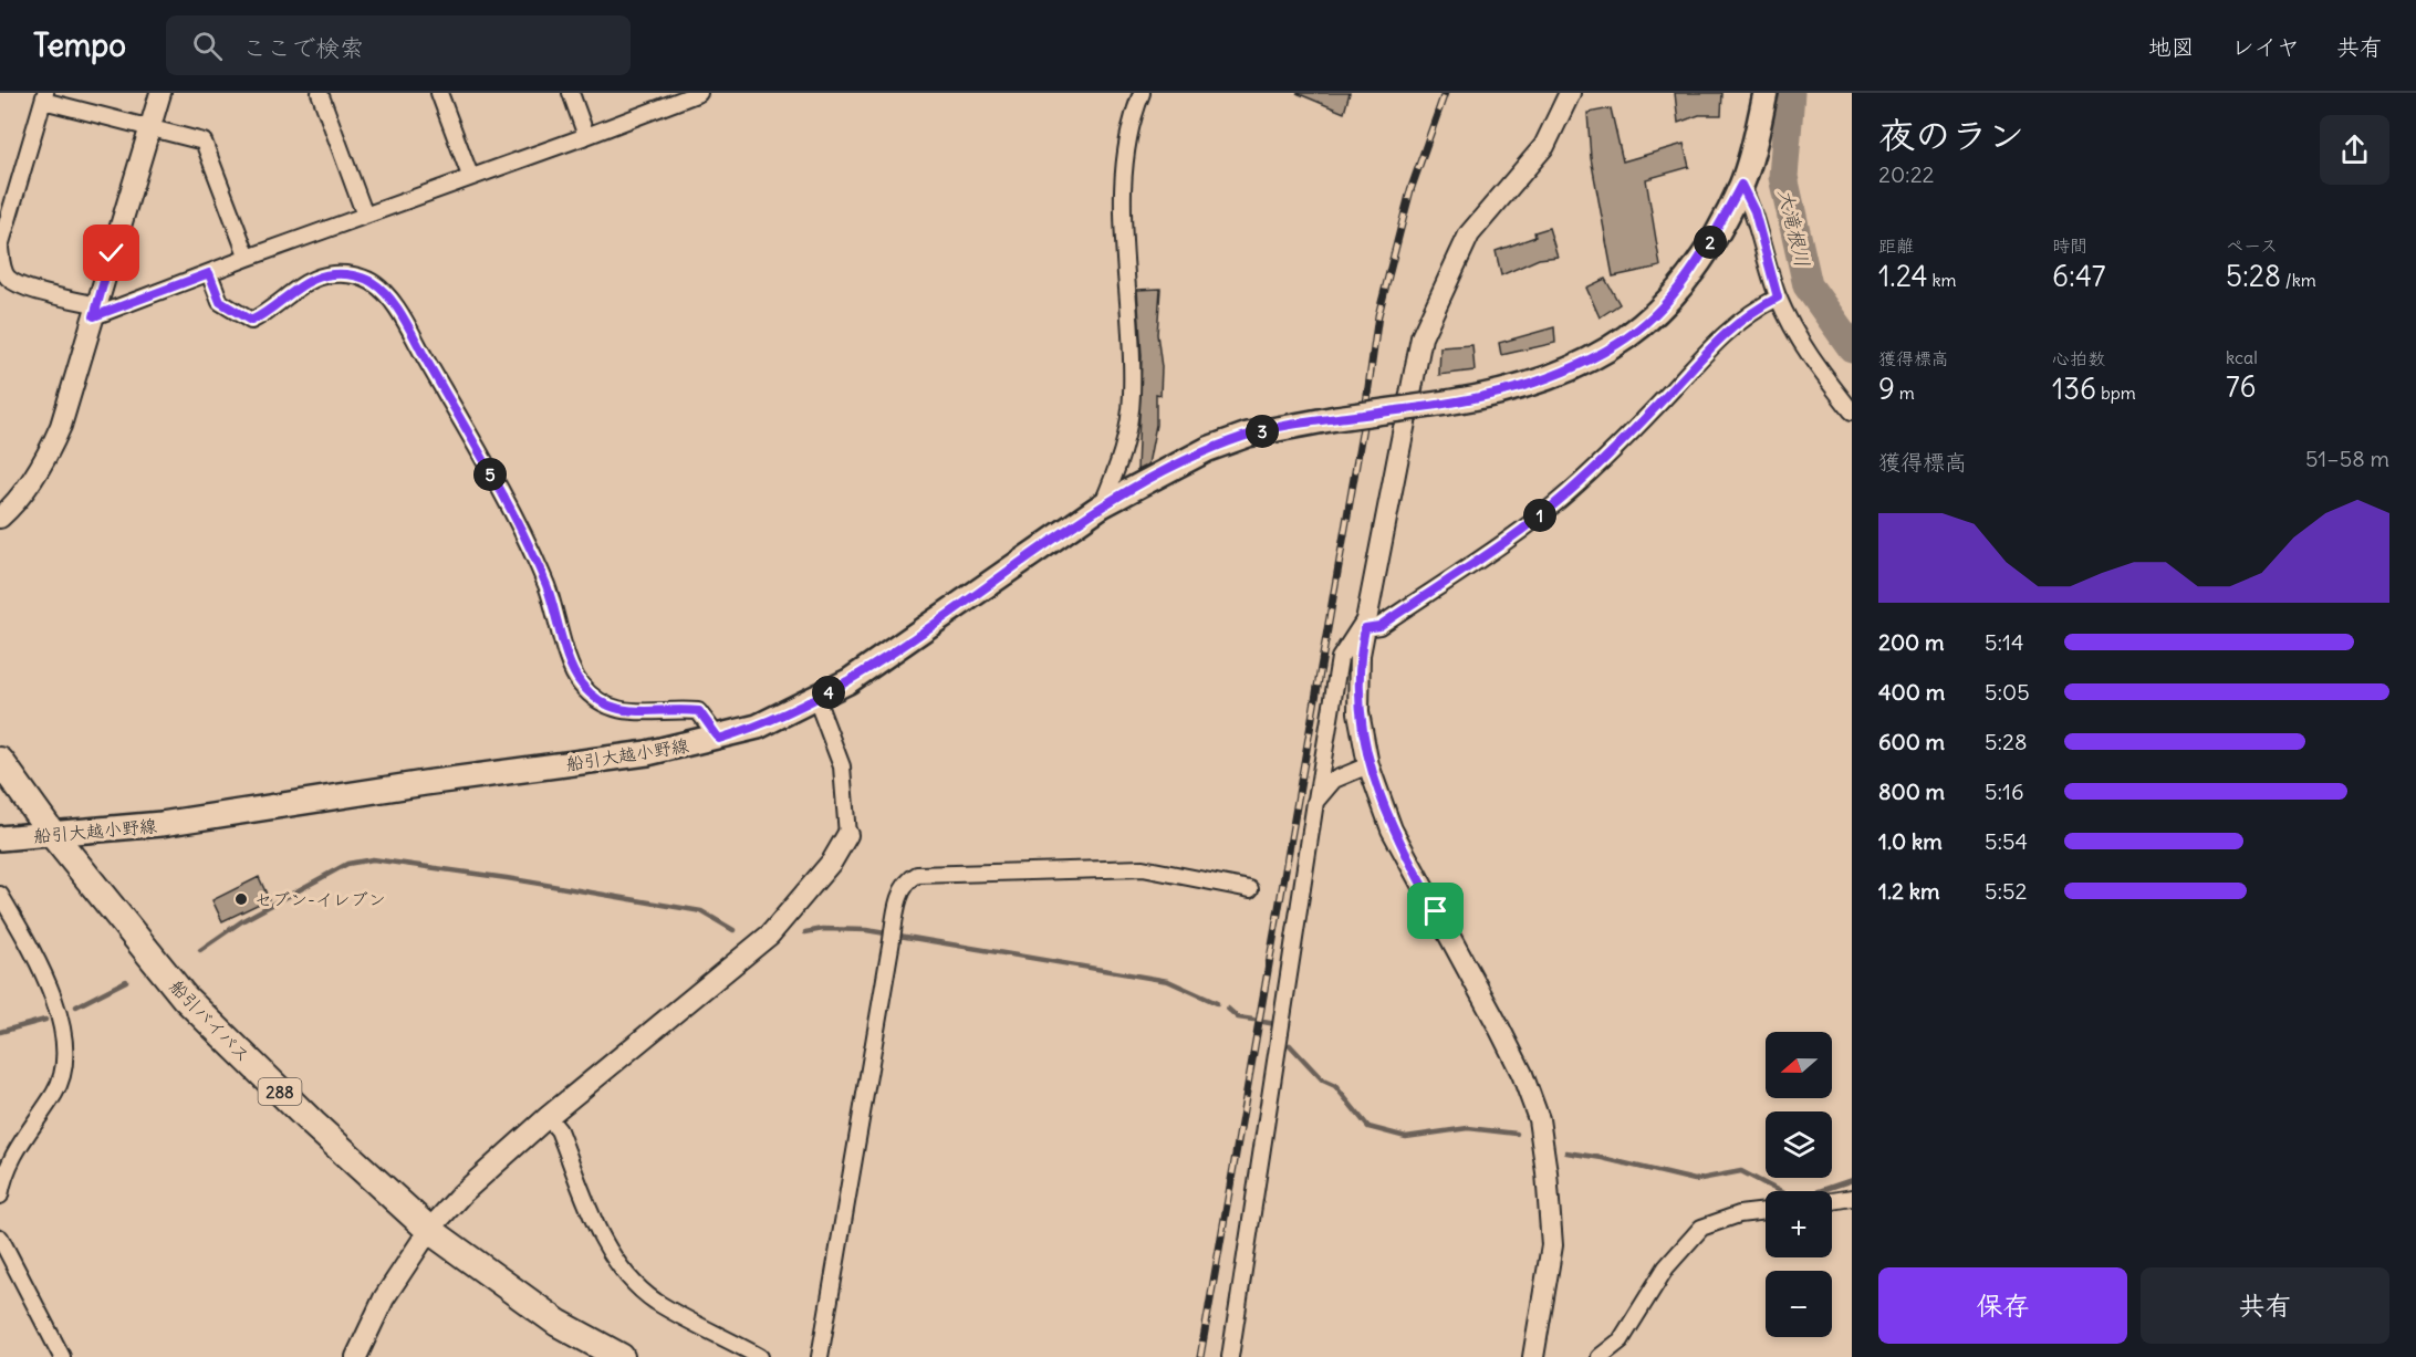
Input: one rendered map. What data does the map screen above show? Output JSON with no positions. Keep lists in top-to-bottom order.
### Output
{
  "streets": {
    "highway": ["船引バイパス", "288"],
    "main road": ["船引大越小野線"]
  },
  "crossings": [
    ["船引大越小野線", "船引バイパス"]
  ],
  "water": ["大滝根川"],
  "places": ["セブン-イレブン"],
  "north": "left",
  "page": {
    "header": "Tempo",
    "search": "ここで検索",
    "nav": ["地図", "レイヤ", "共有"],
    "heading": ["夜のラン", "20:22"],
    "stats": [
      ["距離", "1.24 km"],
      ["時間", "6:47"],
      ["ペース", "5:28 /km"],
      ["獲得標高", "9 m"],
      ["心拍数", "136 bpm"],
      ["kcal", "76"]
    ],
    "pins": [
      "2",
      "3",
      "5",
      "1",
      "4"
    ],
    "chart": ["獲得標高", "51–58 m"],
    "list": [
      {
        "name": "200 m",
        "note": "5:14"
      },
      {
        "name": "400 m",
        "note": "5:05"
      },
      {
        "name": "600 m",
        "note": "5:28"
      },
      {
        "name": "800 m",
        "note": "5:16"
      },
      {
        "name": "1.0 km",
        "note": "5:54"
      },
      {
        "name": "1.2 km",
        "note": "5:52"
      }
    ],
    "map_buttons": ["+", "−"],
    "buttons": ["保存", "共有"]
  }
}
